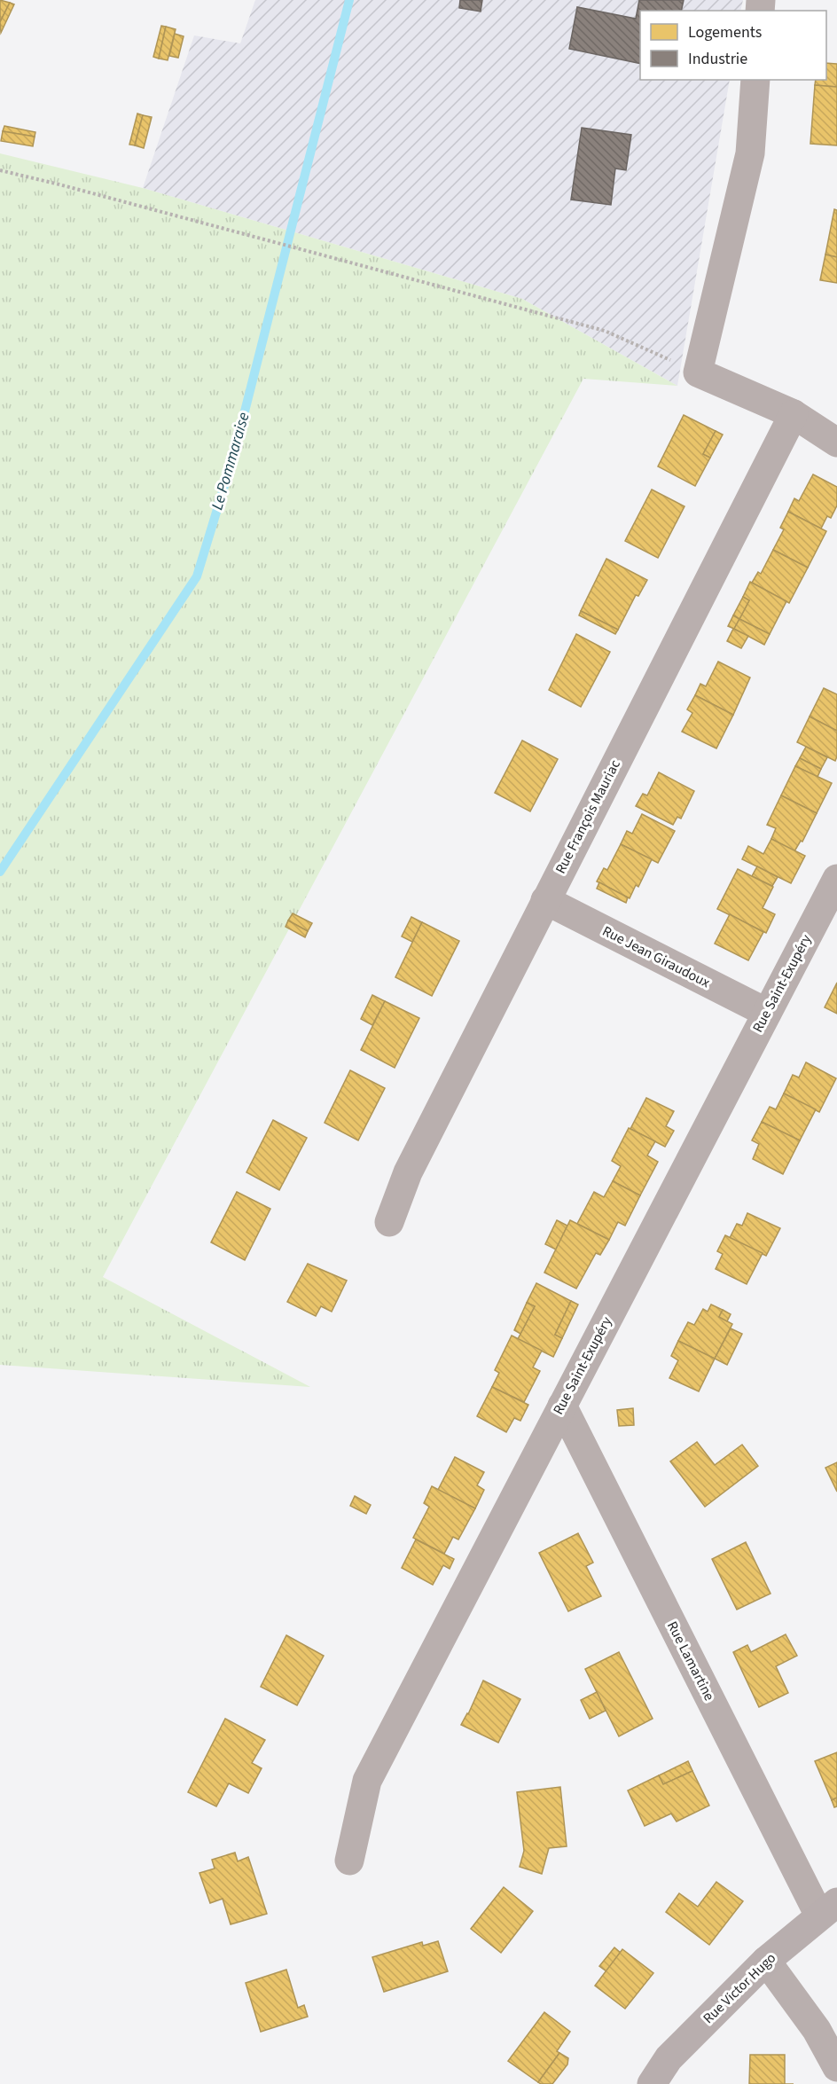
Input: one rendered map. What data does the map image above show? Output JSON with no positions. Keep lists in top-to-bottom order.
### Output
{
  "streets": {
    "street": [
      "Rue François Mauriac",
      "Rue Jean Giraudoux",
      "Rue Saint-Exupéry",
      "Rue Lamartine",
      "Rue Victor Hugo"
    ]
  },
  "crossings": [
    ["Rue François Mauriac", "Rue Jean Giraudoux"],
    ["Rue Jean Giraudoux", "Rue Saint-Exupéry"],
    ["Rue Saint-Exupéry", "Rue Lamartine"],
    ["Rue Lamartine", "Rue Victor Hugo"]
  ],
  "water": ["Le Pommaraise"],
  "legend": ["Logements", "Industrie"]
}
